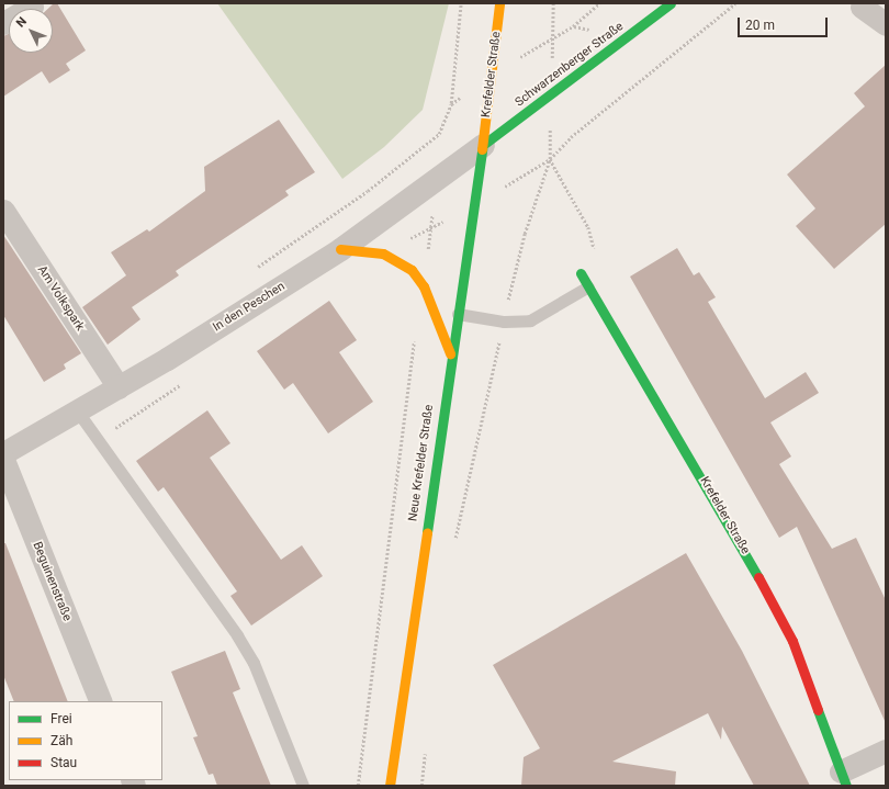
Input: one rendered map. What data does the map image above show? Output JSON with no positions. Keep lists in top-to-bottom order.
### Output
{
  "streets": {
    "main road": ["Schwarzenberger Straße", "Krefelder Straße", "Neue Krefelder Straße"],
    "street": ["Am Volkspark", "In den Peschen", "Beguinenstraße"]
  },
  "crossings": [
    ["Schwarzenberger Straße", "Krefelder Straße"],
    ["Schwarzenberger Straße", "In den Peschen"],
    ["Schwarzenberger Straße", "Neue Krefelder Straße"],
    ["Krefelder Straße", "In den Peschen"],
    ["Krefelder Straße", "Neue Krefelder Straße"],
    ["Am Volkspark", "In den Peschen"],
    ["In den Peschen", "Neue Krefelder Straße"]
  ],
  "legend": ["Frei", "Zäh", "Stau"],
  "scale_bar": "20 m",
  "north": "top left"
}
